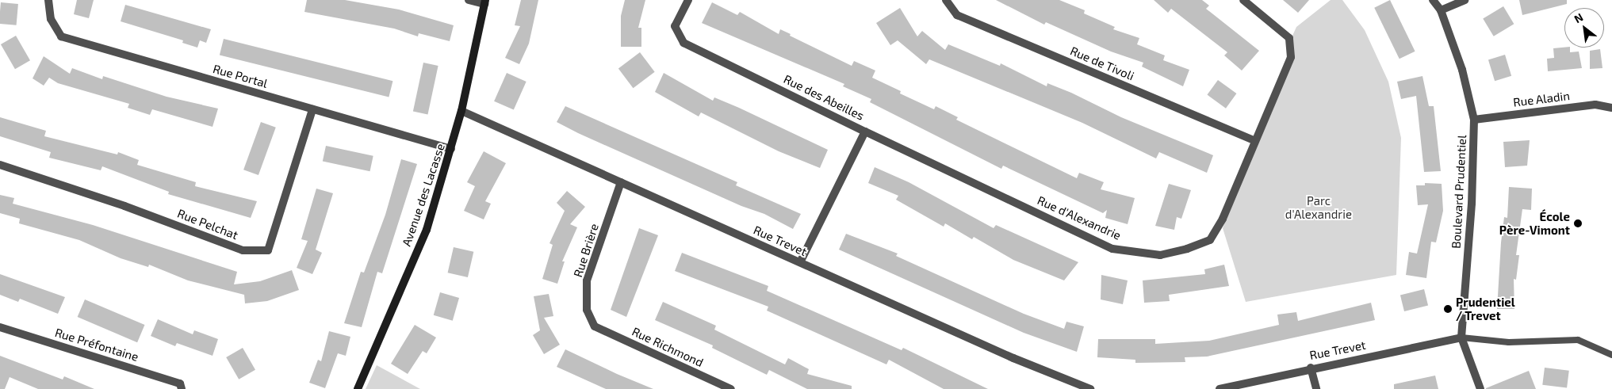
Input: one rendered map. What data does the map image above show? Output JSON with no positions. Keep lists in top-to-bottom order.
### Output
{
  "streets": {
    "street": [
      "Rue de Tivoli",
      "Rue Portal",
      "Rue des Abeilles",
      "Rue Aladin",
      "Boulevard Prudentiel",
      "Avenue des Lacasse",
      "Rue d'Alexandrie",
      "Rue Pelchat",
      "Rue Trevet",
      "Rue Brière",
      "Rue Préfontaine",
      "Rue Richmond"
    ]
  },
  "crossings": [
    ["Rue de Tivoli", "Rue d'Alexandrie"],
    ["Rue Portal", "Avenue des Lacasse"],
    ["Rue Portal", "Rue Pelchat"],
    ["Rue des Abeilles", "Rue d'Alexandrie"],
    ["Rue des Abeilles", "Rue Trevet"],
    ["Rue Aladin", "Boulevard Prudentiel"],
    ["Boulevard Prudentiel", "Rue Trevet"],
    ["Avenue des Lacasse", "Rue Trevet"],
    ["Rue Trevet", "Rue Brière"],
    ["Rue Brière", "Rue Richmond"]
  ],
  "parks": ["Parc d'Alexandrie"],
  "places": ["École Père-Vimont", "Prudentiel / Trevet"],
  "north": "top left"
}
